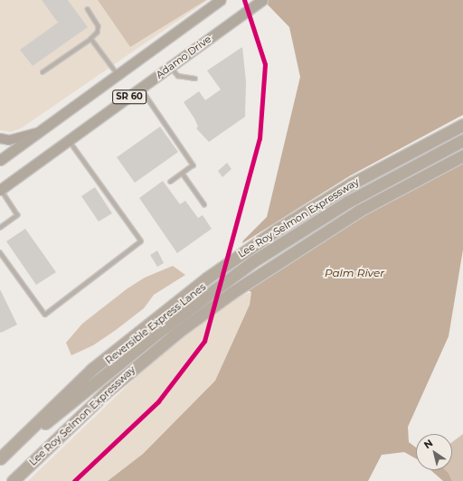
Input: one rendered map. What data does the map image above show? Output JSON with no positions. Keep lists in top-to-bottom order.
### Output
{
  "streets": {
    "highway": ["Lee Roy Selmon Expressway", "Reversible Express Lanes"],
    "main road": ["Adamo Drive", "SR 60"]
  },
  "crossings": [
    ["Lee Roy Selmon Expressway", "Reversible Express Lanes"]
  ],
  "water": ["Palm River"],
  "north": "top left"
}
